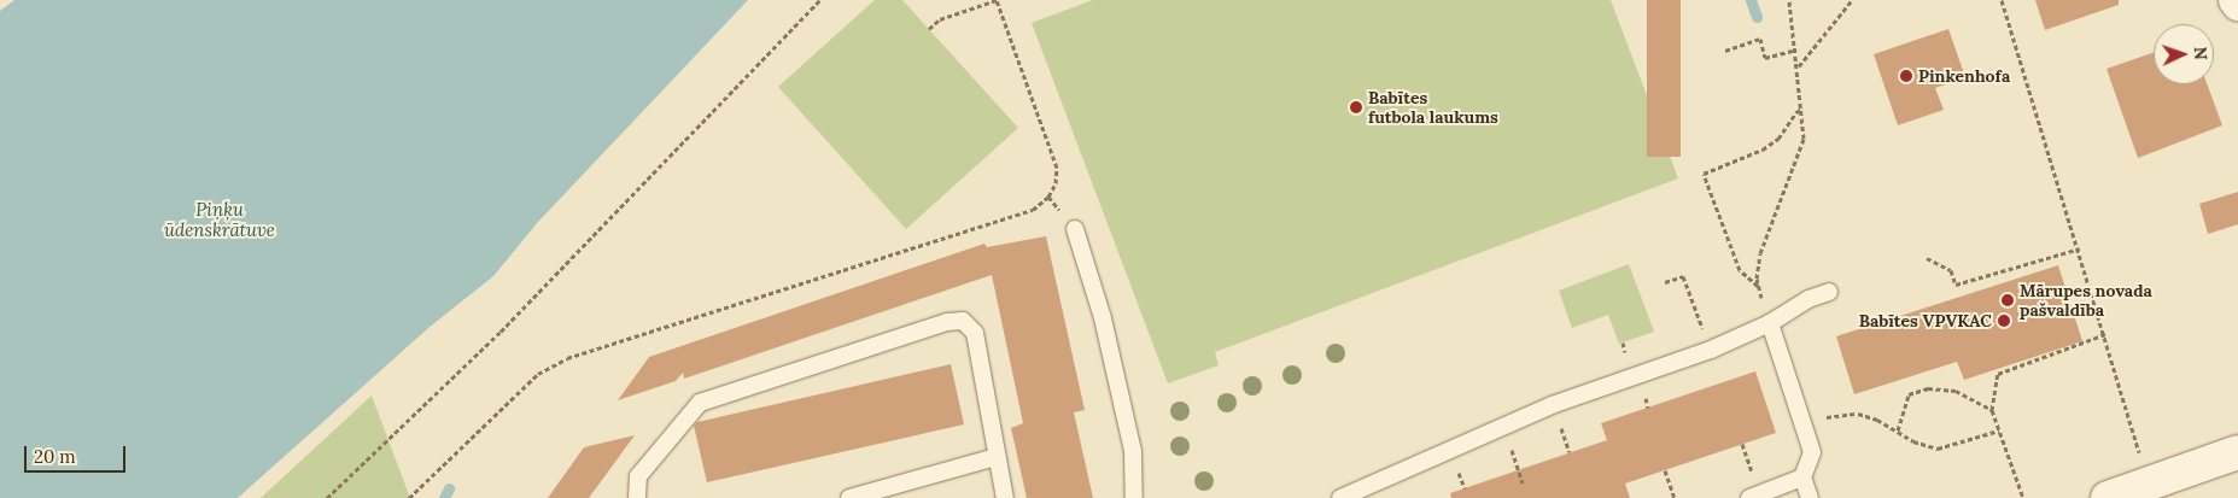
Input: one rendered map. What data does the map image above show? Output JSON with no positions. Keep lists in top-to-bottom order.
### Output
{
  "water": ["Piņķu ūdenskrātuve"],
  "places": [
    "Pinkenhofa",
    "Babītes futbola laukums",
    "Mārupes novada pašvaldība",
    "Babītes VPVKAC"
  ],
  "scale_bar": "20 m",
  "north": "right"
}
